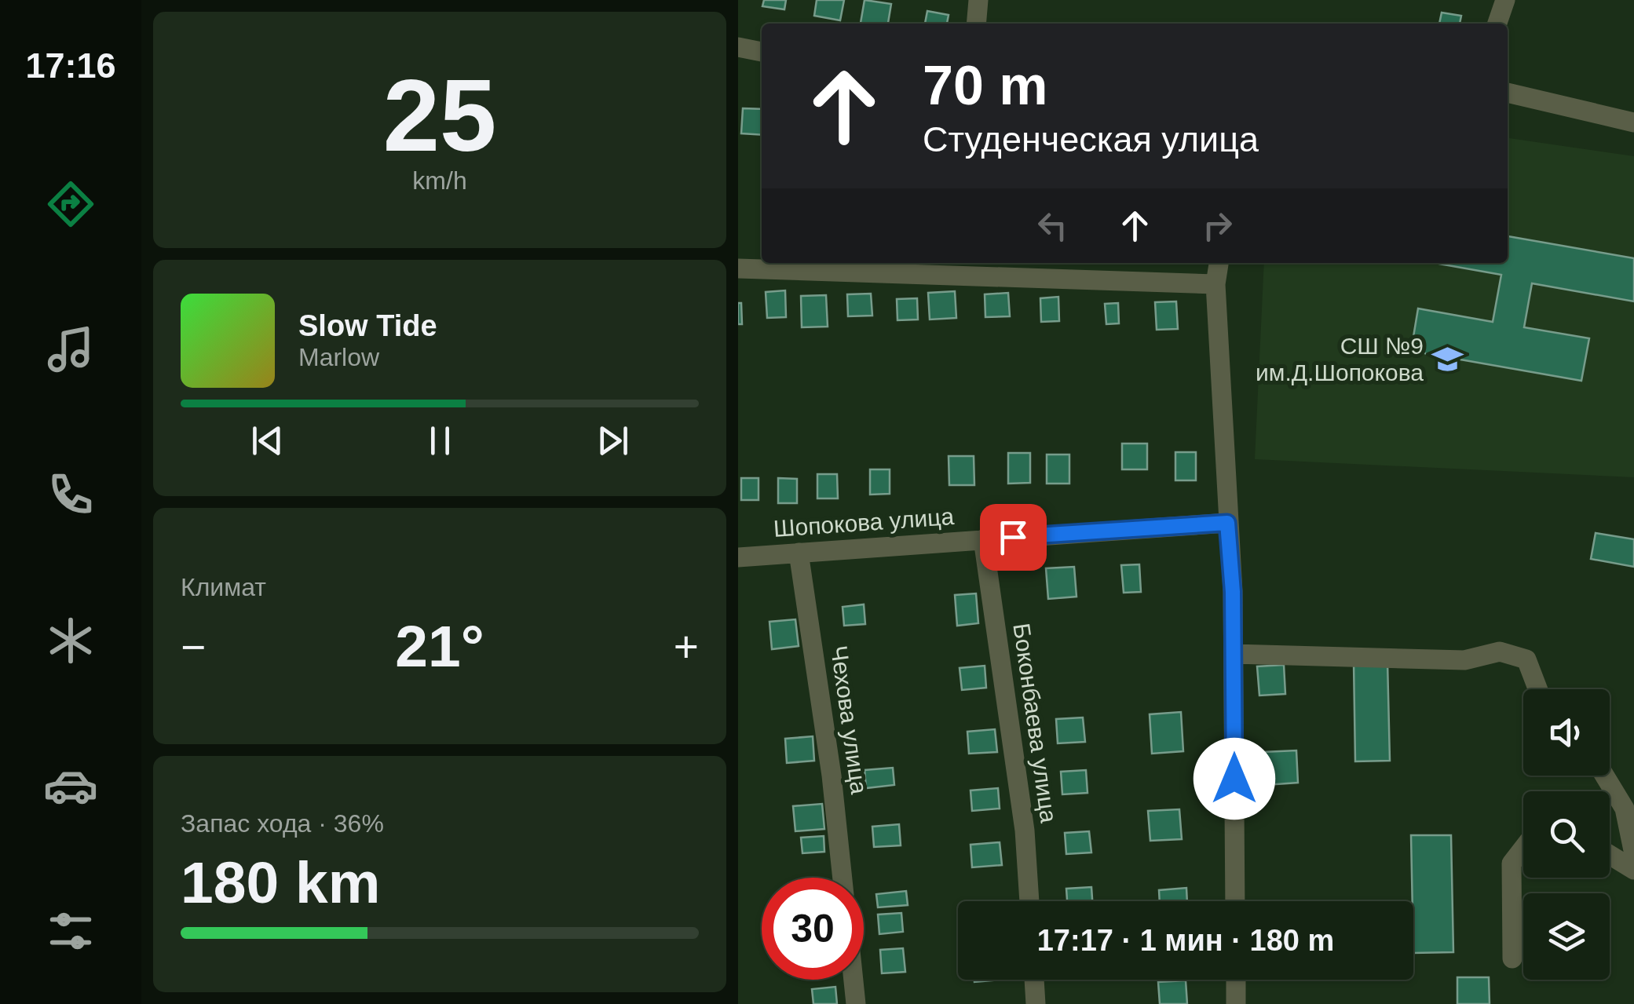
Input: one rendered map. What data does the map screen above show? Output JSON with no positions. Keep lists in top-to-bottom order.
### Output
{
  "streets": {
    "street": ["Шопокова улица", "Чехова улица", "Боконбаева улица"]
  },
  "crossings": [
    ["Шопокова улица", "Чехова улица"],
    ["Шопокова улица", "Боконбаева улица"]
  ],
  "places": {
    "school or university": ["СШ №9 им.Д.Шопокова"]
  },
  "page": {
    "tabs": "17:16",
    "tile": [
      ["25", "km/h"],
      "Климат",
      ["Запас хода · 36%", "180 km"]
    ],
    "turn": ["70 m", "Студенческая улица"],
    "song": ["Slow Tide", "Marlow"],
    "heat": ["−", "21°", "+"],
    "limit": "30",
    "trip": "17:17 · 1 мин · 180 m"
  }
}
